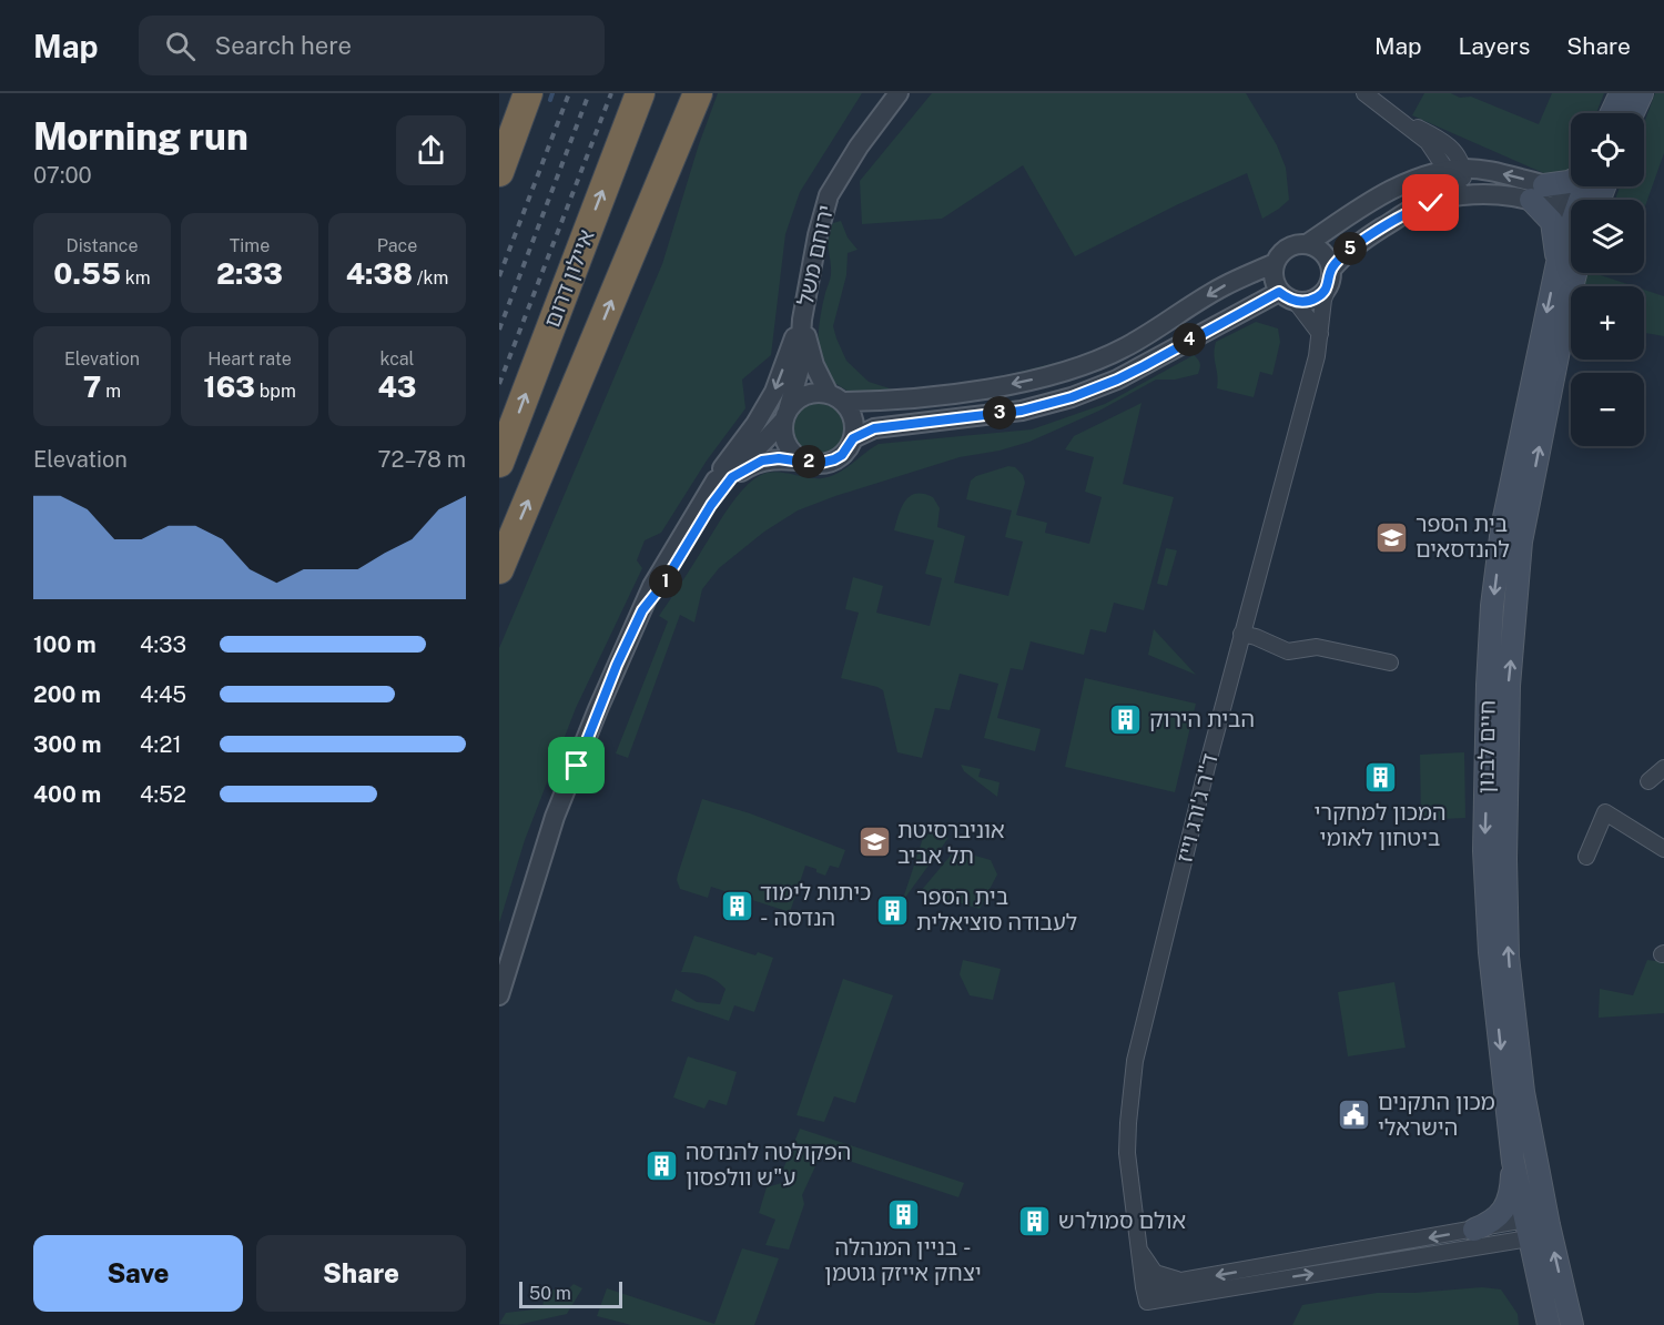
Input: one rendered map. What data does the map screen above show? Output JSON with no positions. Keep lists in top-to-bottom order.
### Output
{
  "streets": {
    "highway": ["איילון דרום"],
    "main road": ["חיים לבנון"],
    "street": ["ירוחם משל", "ד\"ר ג'ורג וייז"]
  },
  "places": {
    "school or university": ["בית הספר להנדסאים", "אוניברסיטת תל אביב"],
    "building": [
      "הבית הירוק",
      "המכון למחקרי ביטחון לאומי",
      "כיתות לימוד - הנדסה",
      "בית הספר לעבודה סוציאלית",
      "הפקולטה להנדסה ע\"ש וולפסון",
      "בניין המנהלה - יצחק אייזק גוטמן",
      "אולם סמולרש"
    ],
    "public building": ["מכון התקנים הישראלי"]
  },
  "scale_bar": "50 m",
  "page": {
    "header": "Map",
    "search": "Search here",
    "nav": ["Map", "Layers", "Share"],
    "heading": ["Morning run", "07:00"],
    "map_buttons": ["+", "−"],
    "stats": [
      ["Distance", "0.55 km"],
      ["Time", "2:33"],
      ["Pace", "4:38 /km"],
      ["Elevation", "7 m"],
      ["Heart rate", "163 bpm"],
      ["kcal", "43"]
    ],
    "pins": [
      "5",
      "4",
      "3",
      "2",
      "1"
    ],
    "chart": ["Elevation", "72–78 m"],
    "list": [
      {
        "name": "100 m",
        "note": "4:33"
      },
      {
        "name": "200 m",
        "note": "4:45"
      },
      {
        "name": "300 m",
        "note": "4:21"
      },
      {
        "name": "400 m",
        "note": "4:52"
      }
    ],
    "buttons": ["Save", "Share"],
    "scale": "50 m"
  }
}
